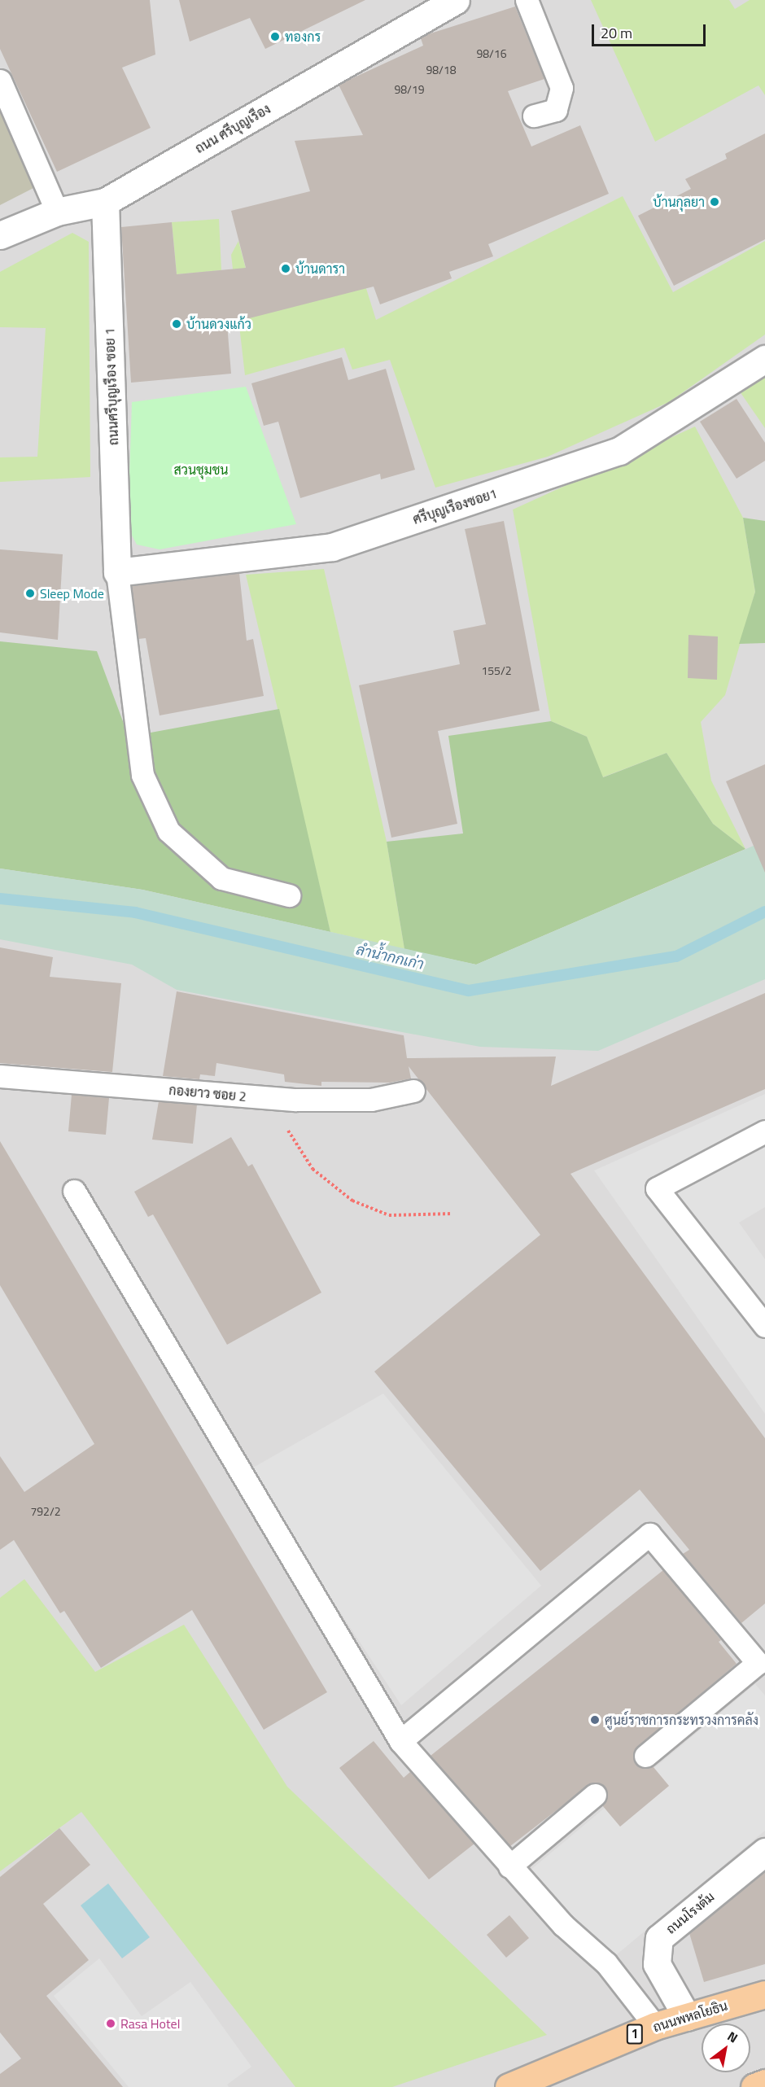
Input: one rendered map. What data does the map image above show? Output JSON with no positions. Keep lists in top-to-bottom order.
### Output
{
  "streets": {
    "main road": ["ถนนพหลโยธิน", "1"],
    "street": [
      "ถนน ศรีบุญเรือง",
      "ถนนศรีบุญเรือง ซอย 1",
      "ศรีบุญเรืองซอย1",
      "ถนนโรงต้ม"
    ],
    "lane": ["กองยาว ซอย 2"]
  },
  "crossings": [
    ["ถนน ศรีบุญเรือง", "ถนนศรีบุญเรือง ซอย 1"],
    ["ถนนศรีบุญเรือง ซอย 1", "ศรีบุญเรืองซอย1"],
    ["ถนนโรงต้ม", "ถนนพหลโยธิน"]
  ],
  "water": ["ลำน้ำกกเก่า"],
  "parks": ["สวนชุมชน"],
  "places": [
    "ทองกร",
    "บ้านกุลยา",
    "บ้านดารา",
    "บ้านดวงแก้ว",
    "Sleep Mode",
    "ศูนย์ราชการกระทรวงการคลัง",
    "Rasa Hotel"
  ],
  "house_numbers": [
    "98/16",
    "98/18",
    "98/19",
    "155/2",
    "792/2"
  ],
  "scale_bar": "20 m",
  "north": "top right"
}
